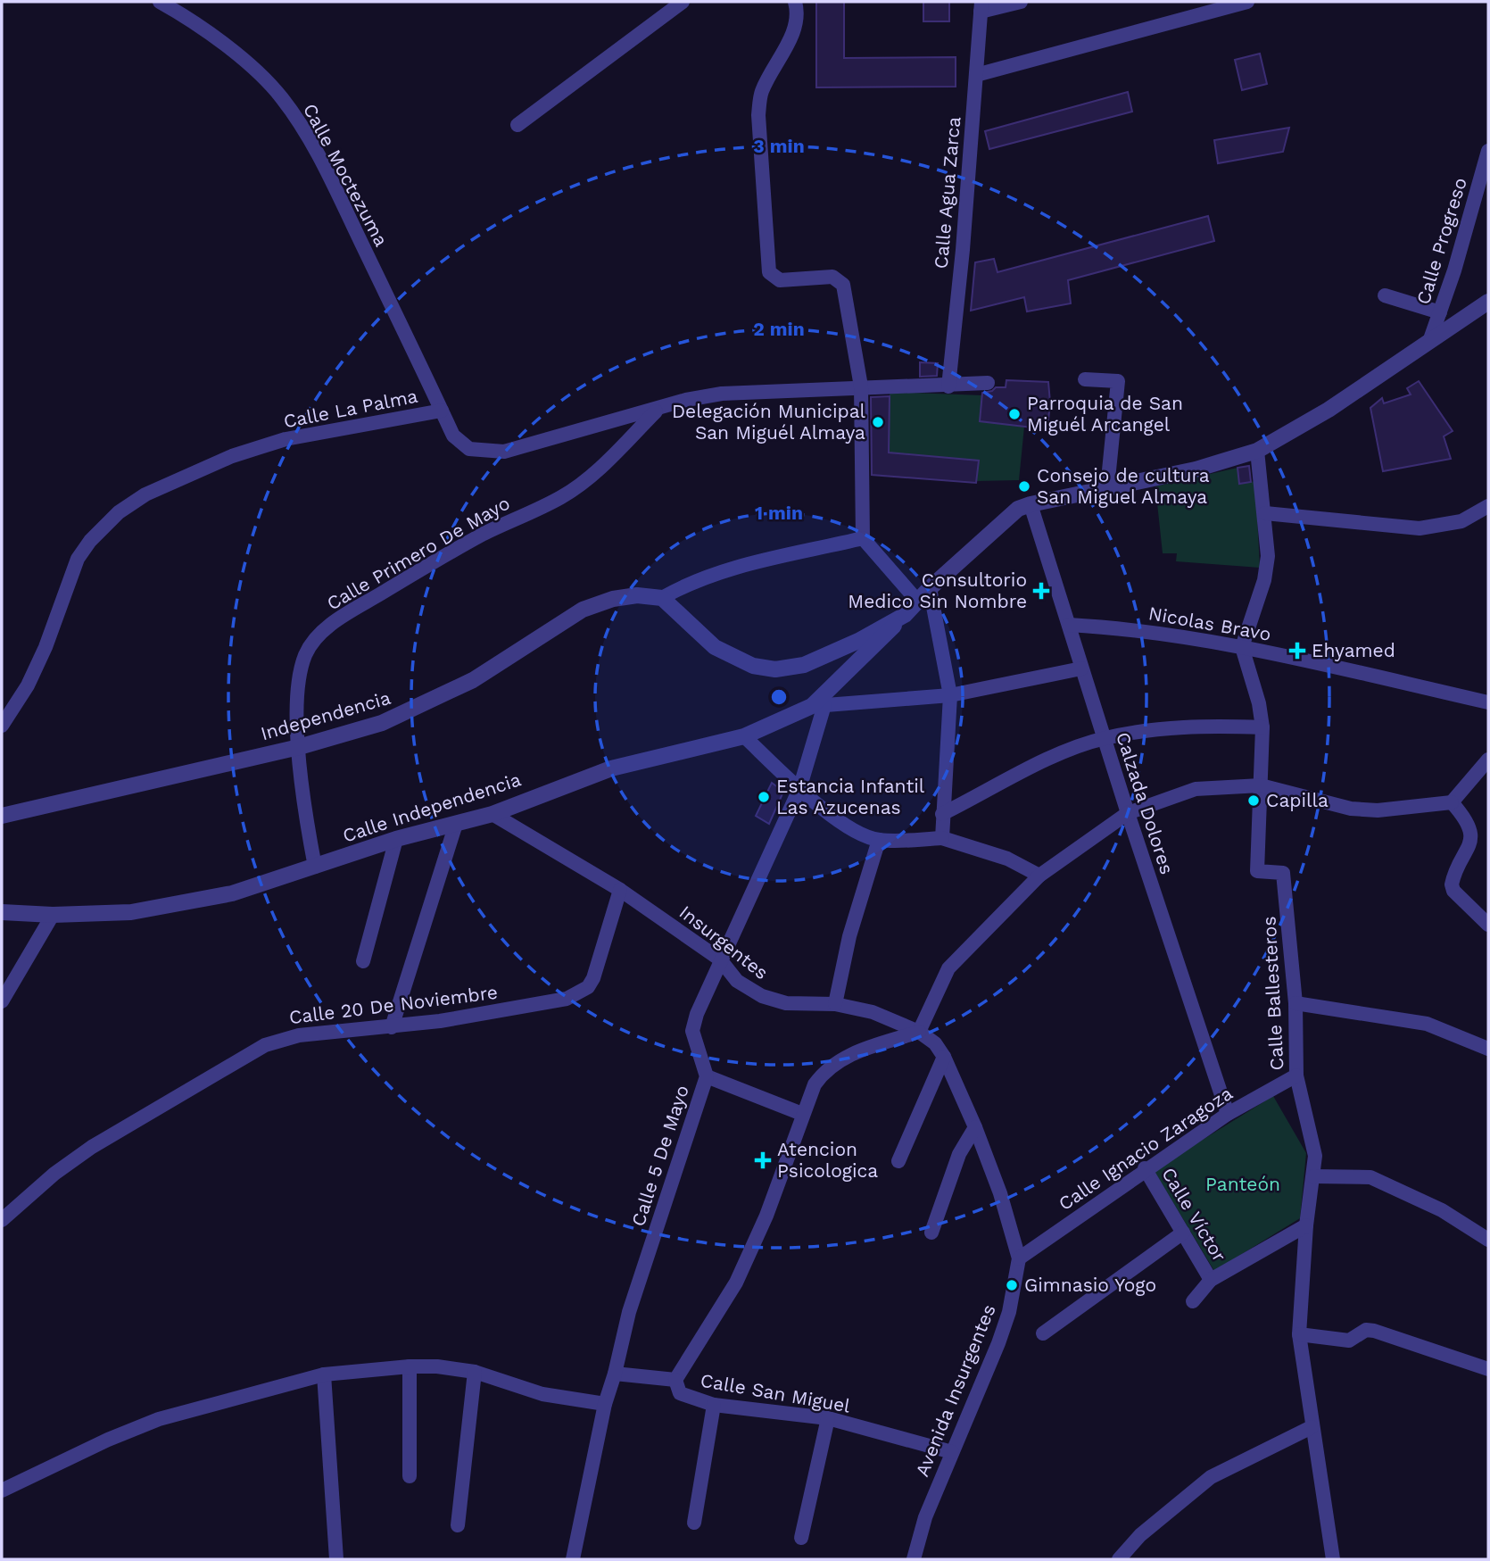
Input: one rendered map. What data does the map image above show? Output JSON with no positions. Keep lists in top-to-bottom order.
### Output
{
  "streets": {
    "street": [
      "Calle Moctezuma",
      "Calle Agua Zarca",
      "Calle Progreso",
      "Calle La Palma",
      "Calle Primero De Mayo",
      "Nicolas Bravo",
      "Independencia",
      "Calzada Dolores",
      "Calle Independencia",
      "Insurgentes",
      "Calle Ballesteros",
      "Calle 20 De Noviembre",
      "Calle Ignacio Zaragoza",
      "Calle 5 De Mayo",
      "Calle Víctor",
      "Avenida Insurgentes",
      "Calle San Miguel"
    ]
  },
  "crossings": [
    ["Calle Moctezuma", "Calle La Palma"],
    ["Calle Agua Zarca", "Calle La Palma"],
    ["Calle La Palma", "Calle Primero De Mayo"],
    ["Calle Primero De Mayo", "Independencia"],
    ["Calle Primero De Mayo", "Calle Independencia"],
    ["Nicolas Bravo", "Calzada Dolores"],
    ["Nicolas Bravo", "Calle Ballesteros"],
    ["Independencia", "Calle Independencia"],
    ["Calzada Dolores", "Calle Independencia"],
    ["Calzada Dolores", "Calle Ignacio Zaragoza"],
    ["Calle Independencia", "Insurgentes"],
    ["Calle Independencia", "Calle 5 De Mayo"],
    ["Insurgentes", "Calle 20 De Noviembre"],
    ["Insurgentes", "Calle 5 De Mayo"],
    ["Insurgentes", "Avenida Insurgentes"],
    ["Calle Ballesteros", "Calle Ignacio Zaragoza"],
    ["Calle Ignacio Zaragoza", "Calle Víctor"],
    ["Calle Ignacio Zaragoza", "Avenida Insurgentes"],
    ["Avenida Insurgentes", "Calle San Miguel"]
  ],
  "parks": ["Panteón"],
  "places": {
    "other": [
      "Parroquia de San Miguél Arcangel",
      "Delegación Municipal San Miguél Almaya",
      "Consejo de cultura San Miguel Almaya",
      "Estancia Infantil Las Azucenas",
      "Capilla",
      "Gimnasio Yogo"
    ],
    "health": ["Consultorio Medico Sin Nombre", "Ehyamed", "Atencion Psicologica"]
  },
  "rings": ["3 min", "2 min", "1 min"]
}
